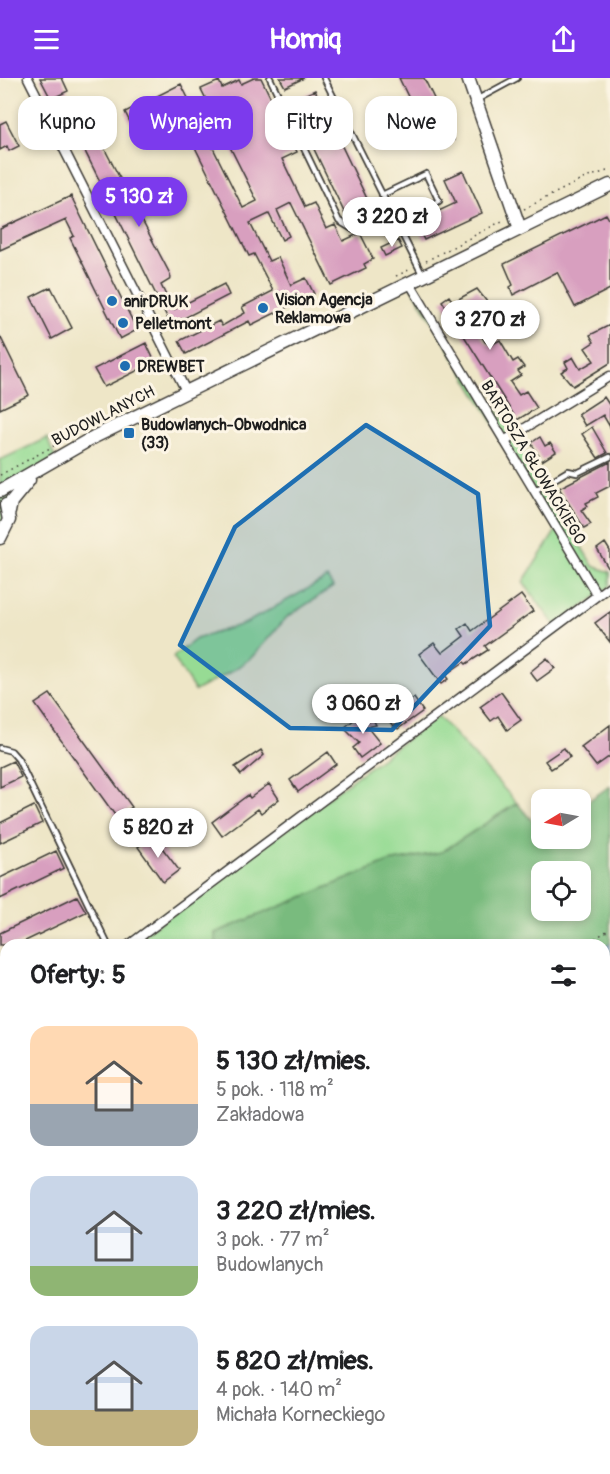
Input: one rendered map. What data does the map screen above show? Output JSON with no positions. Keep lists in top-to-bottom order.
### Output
{
  "streets": {
    "main road": ["BUDOWLANYCH"],
    "street": ["BARTOSZA GŁOWACKIEGO"]
  },
  "crossings": [
    ["BUDOWLANYCH", "BARTOSZA GŁOWACKIEGO"]
  ],
  "places": {
    "other": [
      "anirDRUK",
      "Vision Agencja Reklamowa",
      "Pelletmont",
      "DREWBET"
    ],
    "transit": ["Budowlanych-Obwodnica (33)"]
  },
  "north": "left",
  "page": {
    "header": "Homiq",
    "chip": [
      "Kupno",
      "Wynajem",
      "Filtry",
      "Nowe"
    ],
    "price": [
      "5 130 zł",
      "3 220 zł",
      "3 270 zł",
      "3 060 zł",
      "5 820 zł"
    ],
    "heading": "Oferty: 5",
    "list": [
      {
        "name": "5 130 zł/mies.",
        "note": "5 pok. · 118 m² · Zakładowa"
      },
      {
        "name": "3 220 zł/mies.",
        "note": "3 pok. · 77 m² · Budowlanych"
      },
      {
        "name": "5 820 zł/mies.",
        "note": "4 pok. · 140 m² · Michała Korneckiego"
      }
    ]
  }
}
